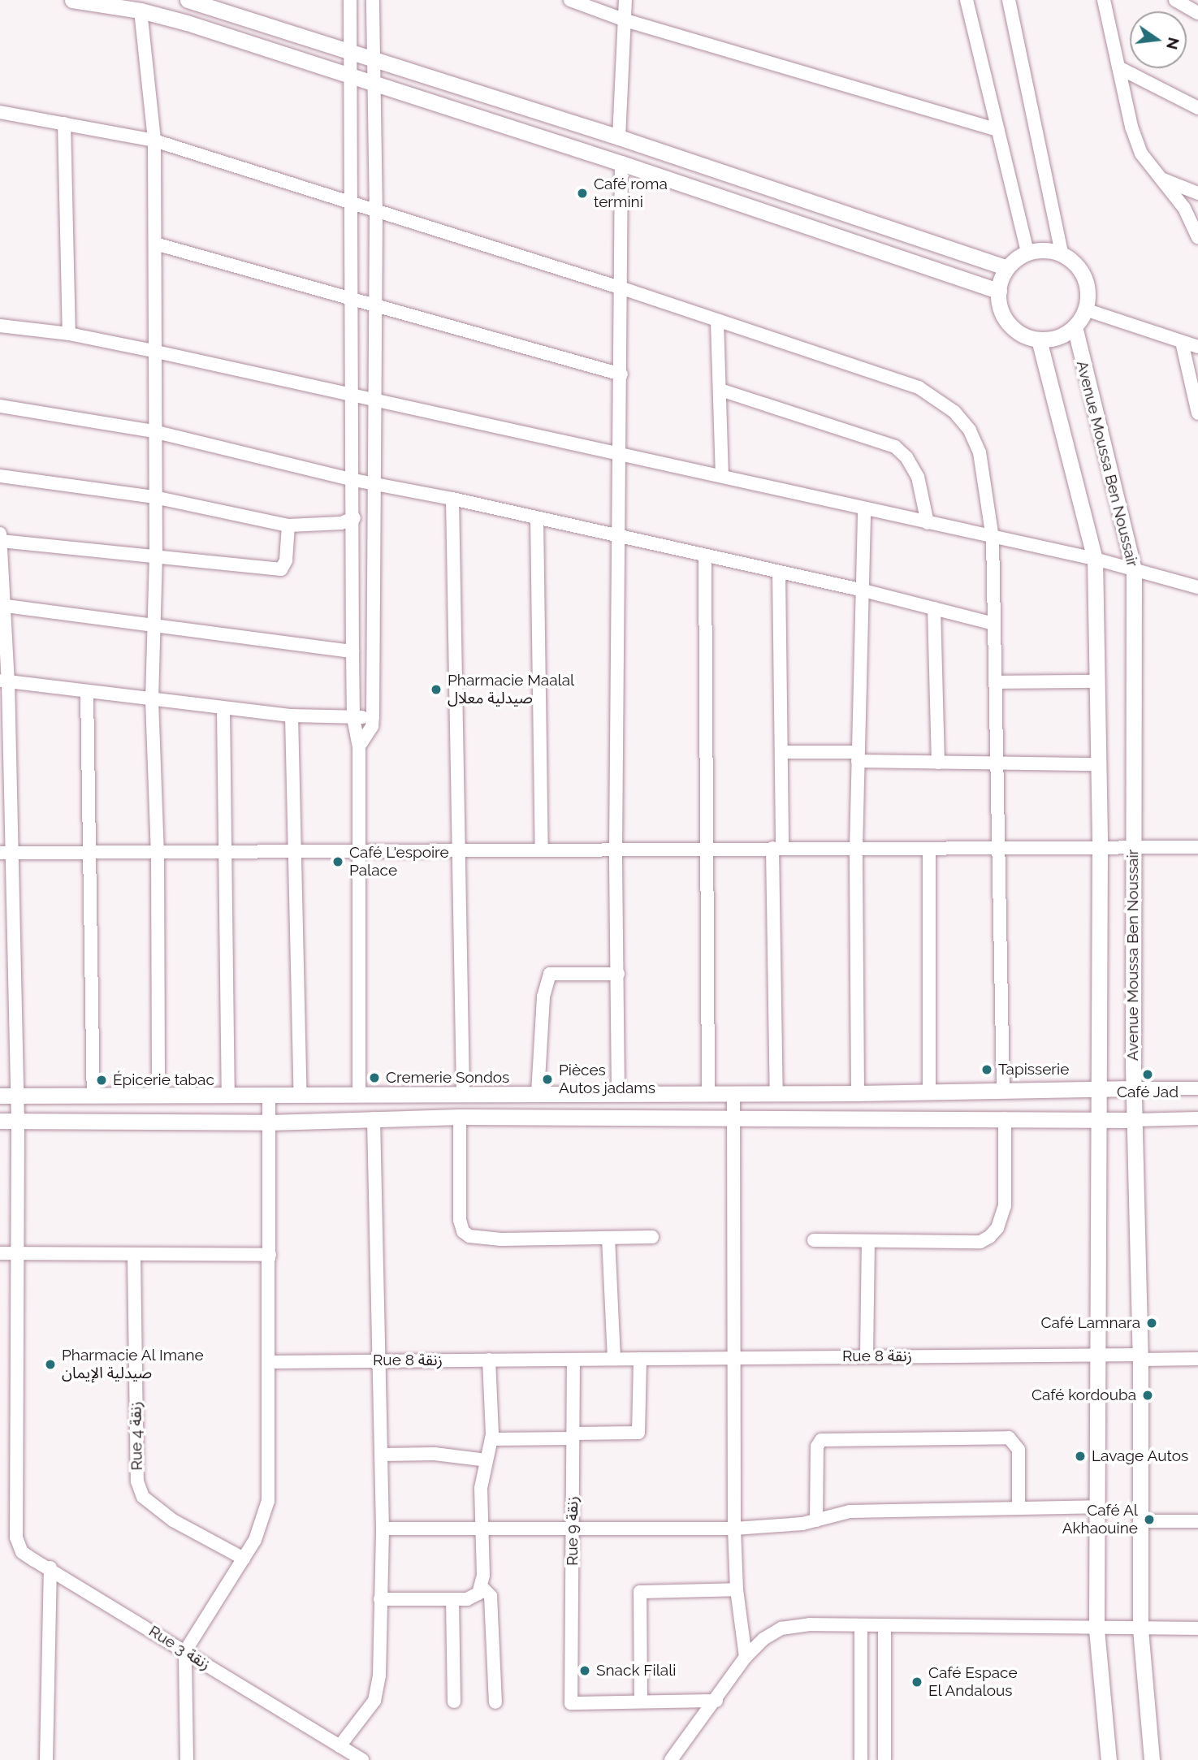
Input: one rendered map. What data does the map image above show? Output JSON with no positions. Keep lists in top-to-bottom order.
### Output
{
  "streets": {
    "street": [
      "Avenue Moussa Ben Noussair",
      "Rue 8 زنقة",
      "Rue 4 زنقة",
      "Rue 9 زنقة",
      "Rue 3 زنقة"
    ]
  },
  "crossings": [
    ["Avenue Moussa Ben Noussair", "Rue 8 زنقة"],
    ["Rue 8 زنقة", "Rue 9 زنقة"]
  ],
  "places": [
    "Café roma termini",
    "Pharmacie Maalal صيدلية معلال",
    "Café L'espoire Palace",
    "Tapisserie",
    "Café Jad",
    "Cremerie Sondos",
    "Pièces Autos jadams",
    "Épicerie tabac",
    "Café Lamnara",
    "Pharmacie Al Imane صيدلية الإيمان",
    "Café kordouba",
    "Lavage Autos",
    "Café Al Akhaouine",
    "Snack Filali",
    "Café Espace El Andalous"
  ],
  "north": "right"
}
